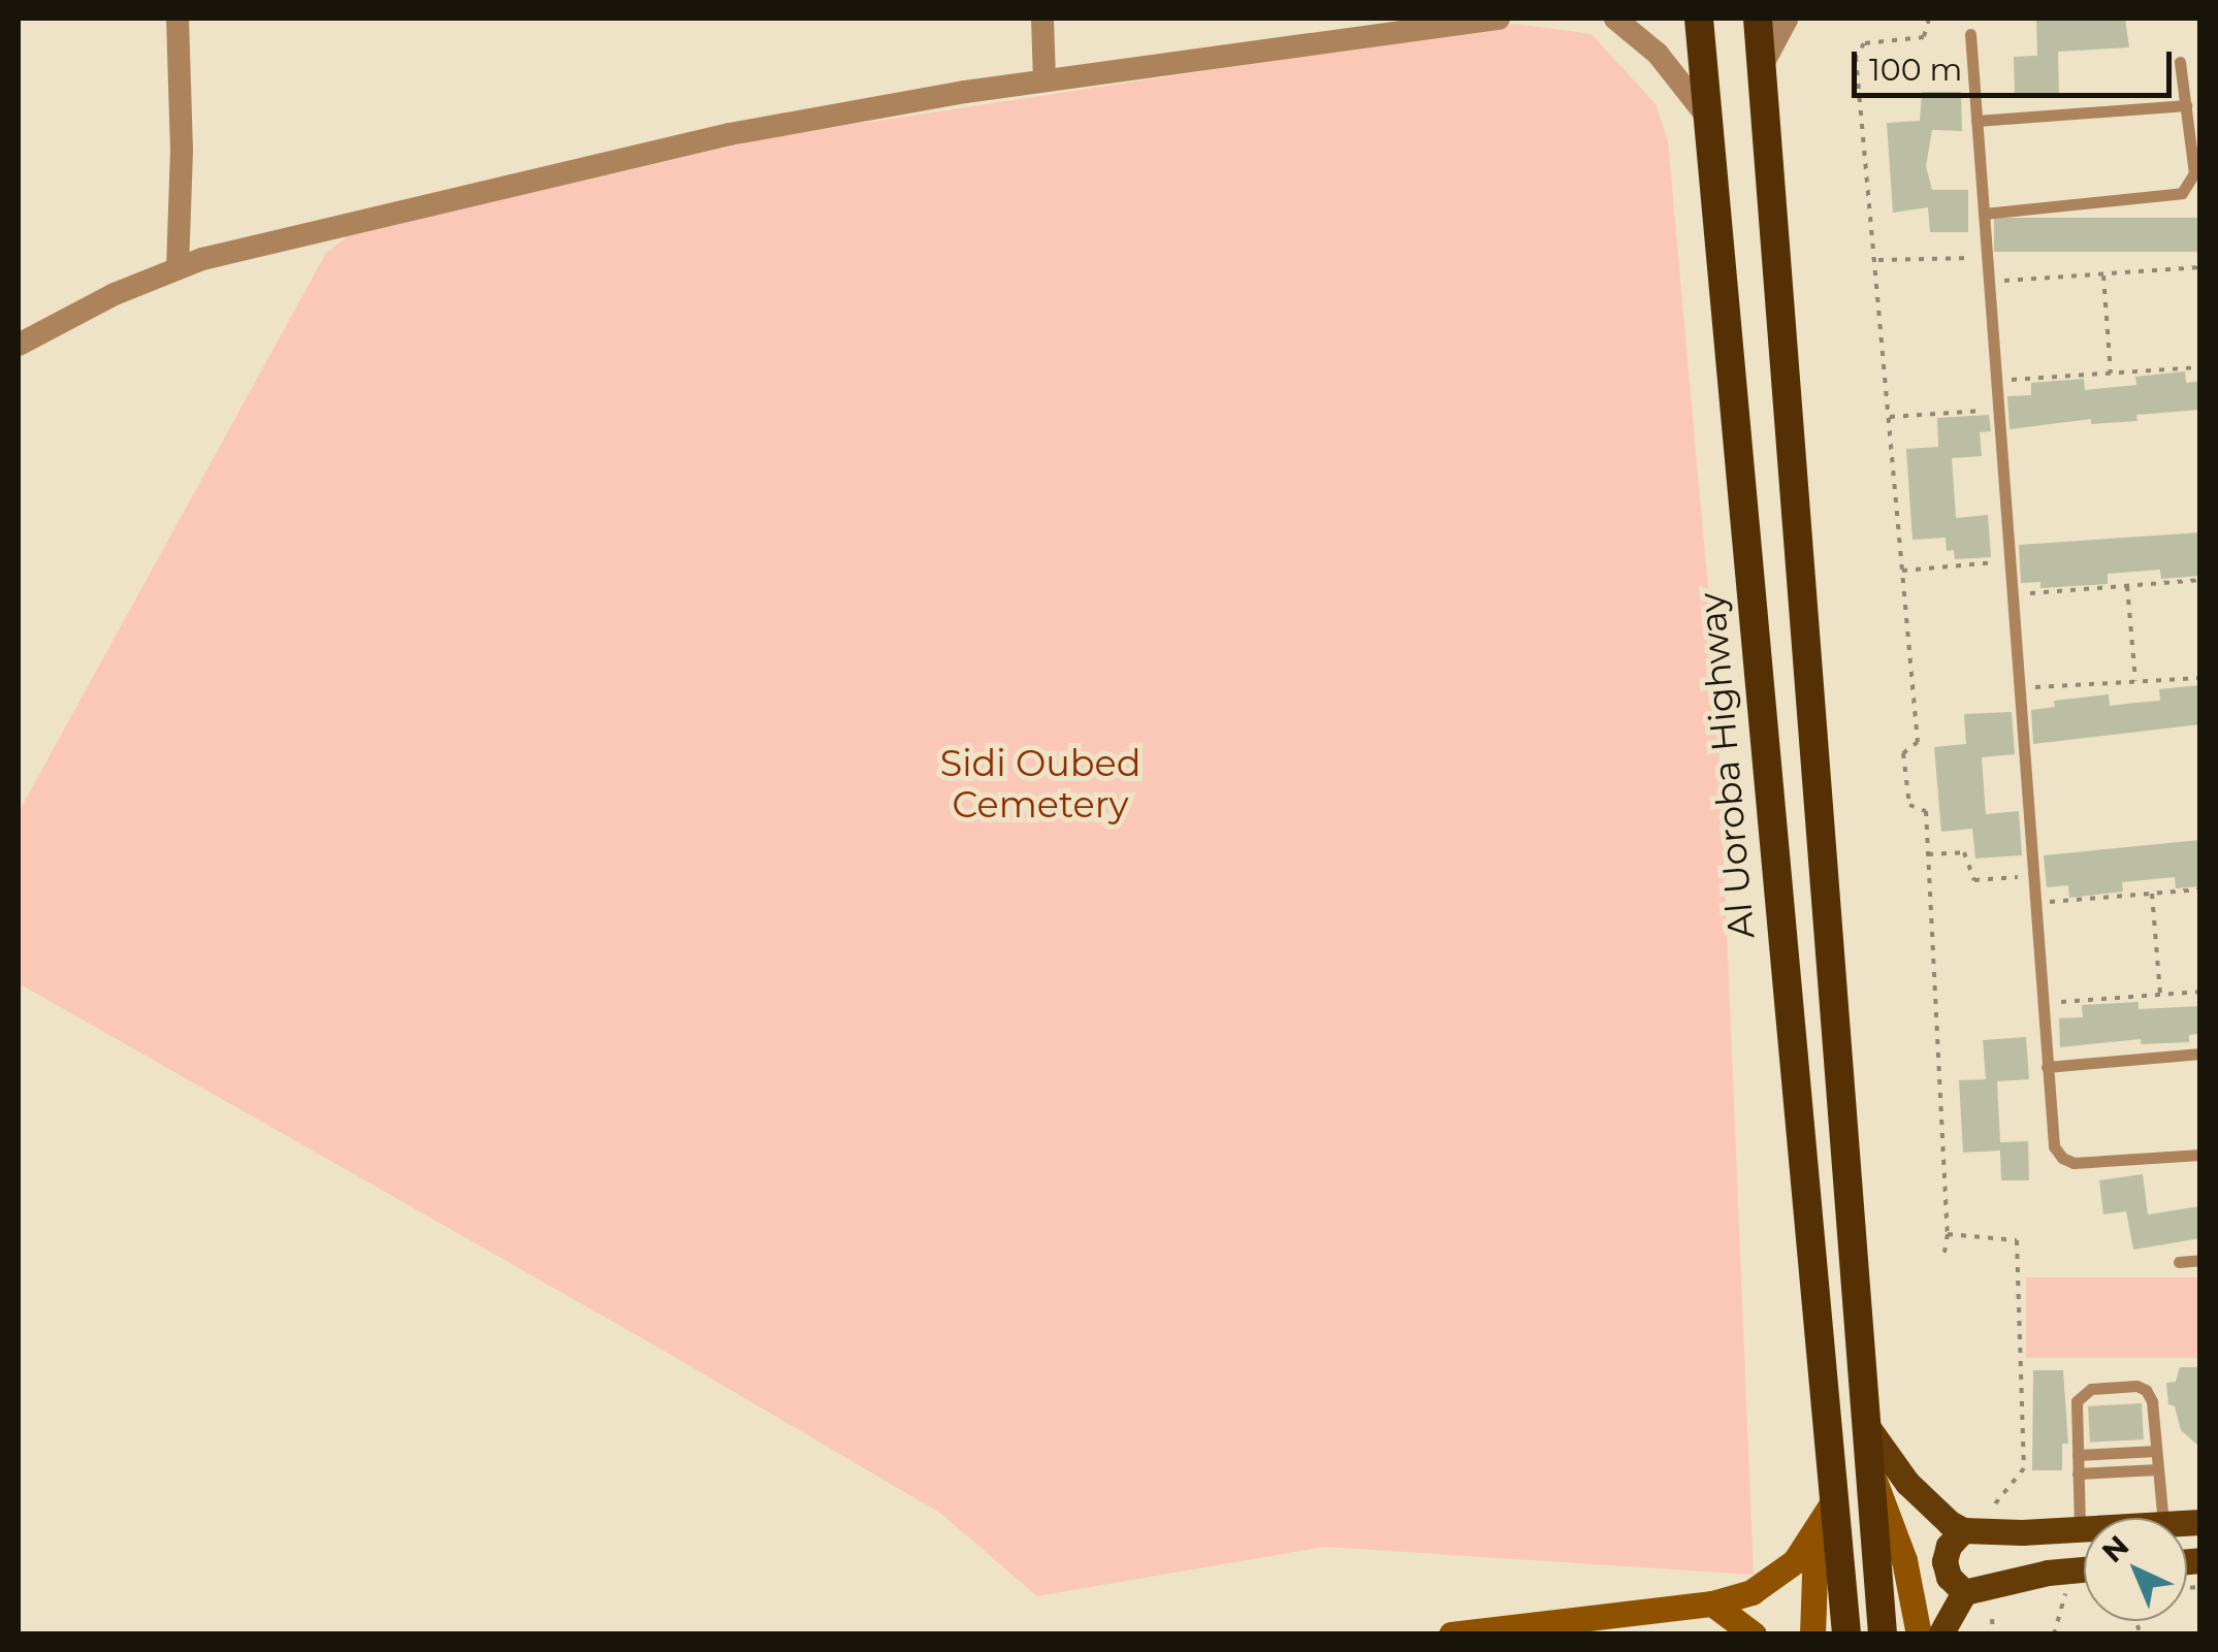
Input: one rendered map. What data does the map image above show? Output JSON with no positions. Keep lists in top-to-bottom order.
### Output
{
  "streets": {
    "highway": ["Al Uoroba Highway"]
  },
  "parks": ["Sidi Oubed Cemetery"],
  "scale_bar": "100 m",
  "north": "top left"
}
